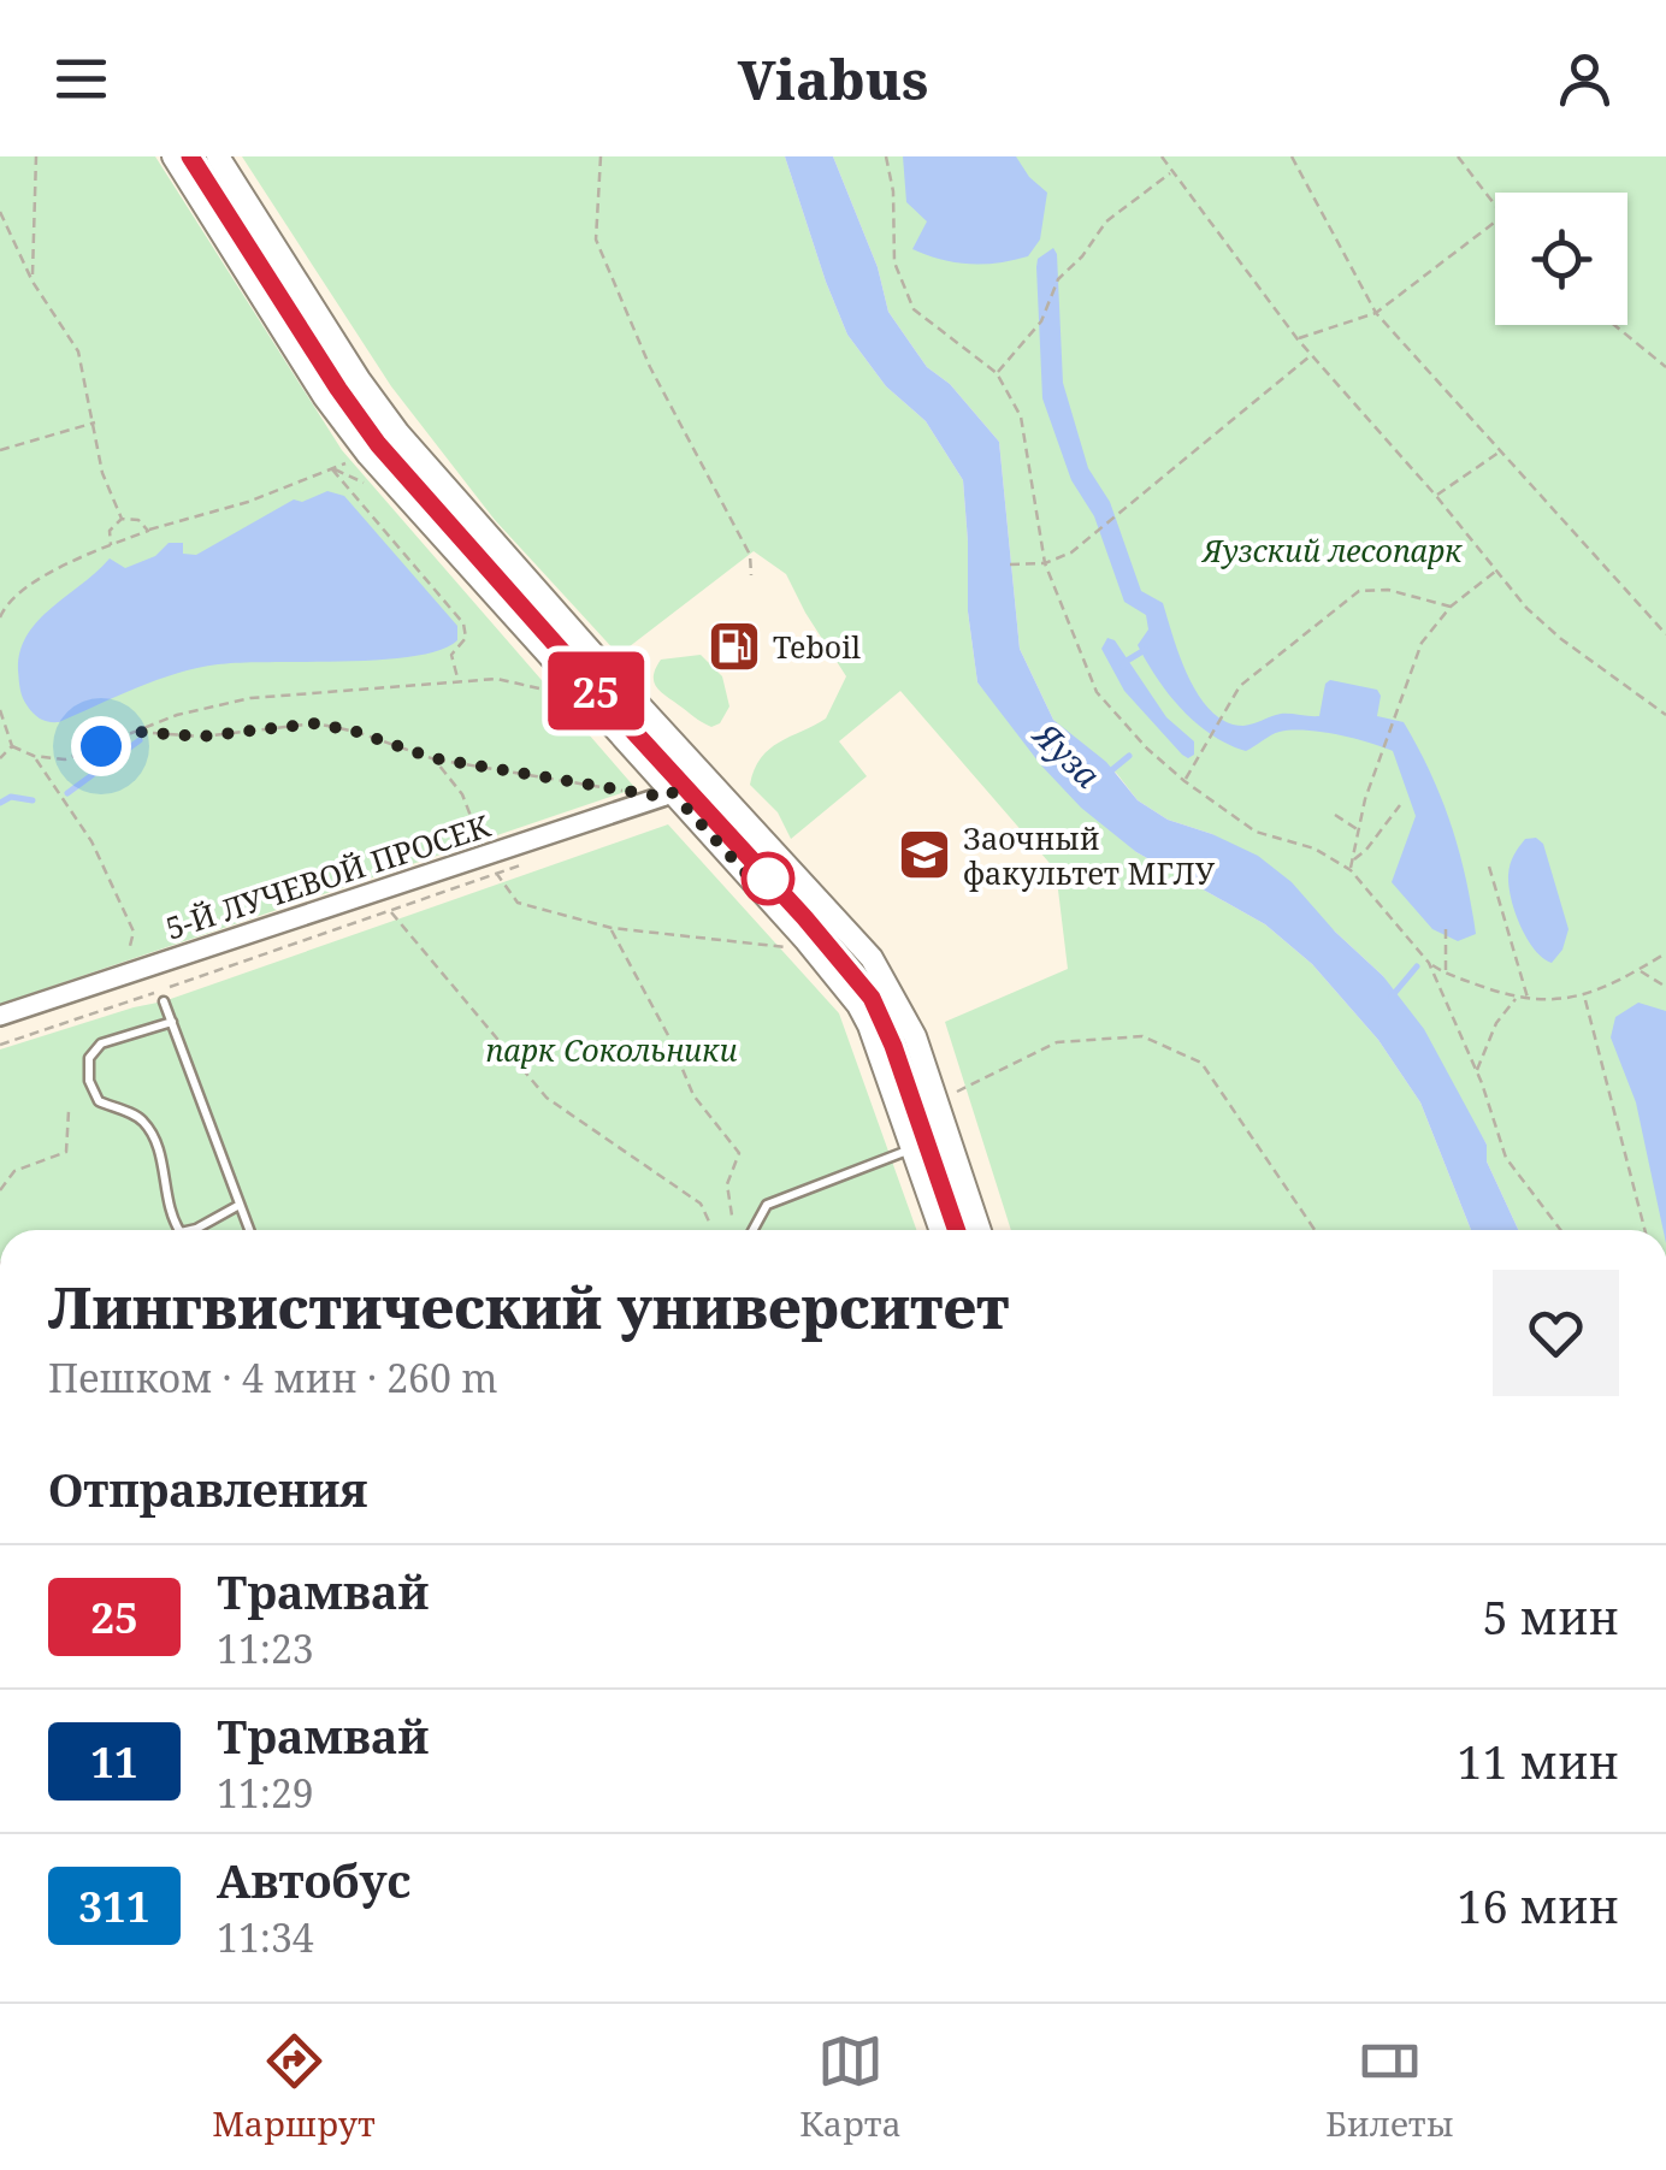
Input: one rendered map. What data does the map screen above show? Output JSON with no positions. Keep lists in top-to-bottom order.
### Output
{
  "streets": {
    "street": ["5-Й ЛУЧЕВОЙ ПРОСЕК"]
  },
  "water": ["Яуза"],
  "parks": ["Яузский лесопарк", "парк Сокольники"],
  "places": {
    "fuel station": ["Teboil"],
    "school or university": ["Заочный факультет МГЛУ"]
  },
  "lines": ["tram line 25"],
  "page": {
    "header": "Viabus",
    "on_map": "25",
    "heading": [
      ["Лингвистический университет", "Пешком · 4 мин · 260 m"],
      "Отправления"
    ],
    "list": [
      {
        "mark": "25",
        "name": "Трамвай",
        "note": "11:23",
        "value": "5 мин"
      },
      {
        "mark": "11",
        "name": "Трамвай",
        "note": "11:29",
        "value": "11 мин"
      },
      {
        "mark": "311",
        "name": "Автобус",
        "note": "11:34",
        "value": "16 мин"
      }
    ],
    "tabs": ["Маршрут", "Карта", "Билеты"]
  }
}
